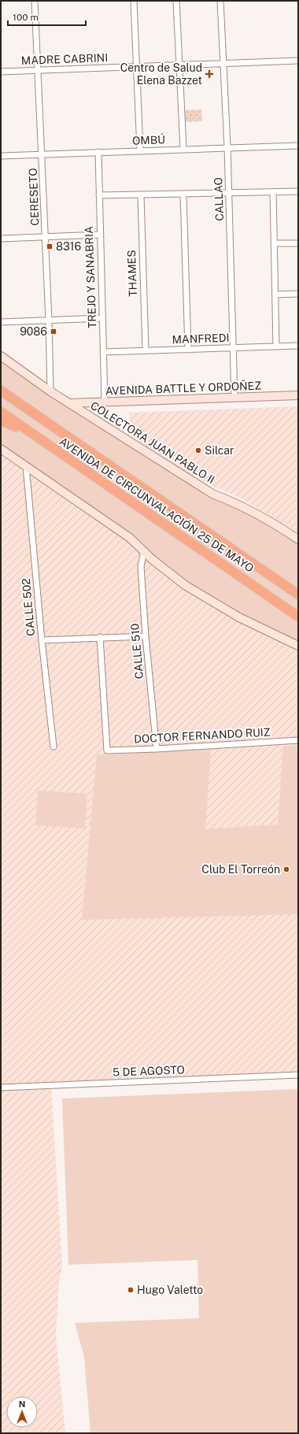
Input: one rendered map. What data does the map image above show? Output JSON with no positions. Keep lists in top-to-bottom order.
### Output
{
  "streets": {
    "highway": ["AVENIDA DE CIRCUNVALACIÓN 25 DE MAYO"],
    "main road": ["AVENIDA BATTLE Y ORDOÑEZ", "COLECTORA JUAN PABLO II"],
    "street": [
      "MADRE CABRINI",
      "OMBÚ",
      "CERESETO",
      "CALLAO",
      "THAMES",
      "TREJO Y SANABRIA",
      "MANFREDI",
      "CALLE 502",
      "CALLE 510",
      "DOCTOR FERNANDO RUIZ",
      "5 DE AGOSTO"
    ]
  },
  "crossings": [
    ["MADRE CABRINI", "CERESETO"],
    ["MADRE CABRINI", "CALLAO"],
    ["OMBÚ", "CERESETO"],
    ["OMBÚ", "CALLAO"],
    ["OMBÚ", "TREJO Y SANABRIA"],
    ["CERESETO", "COLECTORA JUAN PABLO II"],
    ["CALLAO", "MANFREDI"],
    ["CALLAO", "AVENIDA BATTLE Y ORDOÑEZ"],
    ["THAMES", "MANFREDI"],
    ["TREJO Y SANABRIA", "MANFREDI"],
    ["TREJO Y SANABRIA", "AVENIDA BATTLE Y ORDOÑEZ"],
    ["AVENIDA BATTLE Y ORDOÑEZ", "COLECTORA JUAN PABLO II"],
    ["CALLE 510", "DOCTOR FERNANDO RUIZ"]
  ],
  "places": {
    "health": ["Centro de Salud Elena Bazzet"],
    "transit": ["8316", "9086"],
    "other": ["Silcar", "Club El Torreón", "Hugo Valetto"]
  },
  "scale_bar": "100 m",
  "north": "top"
}
